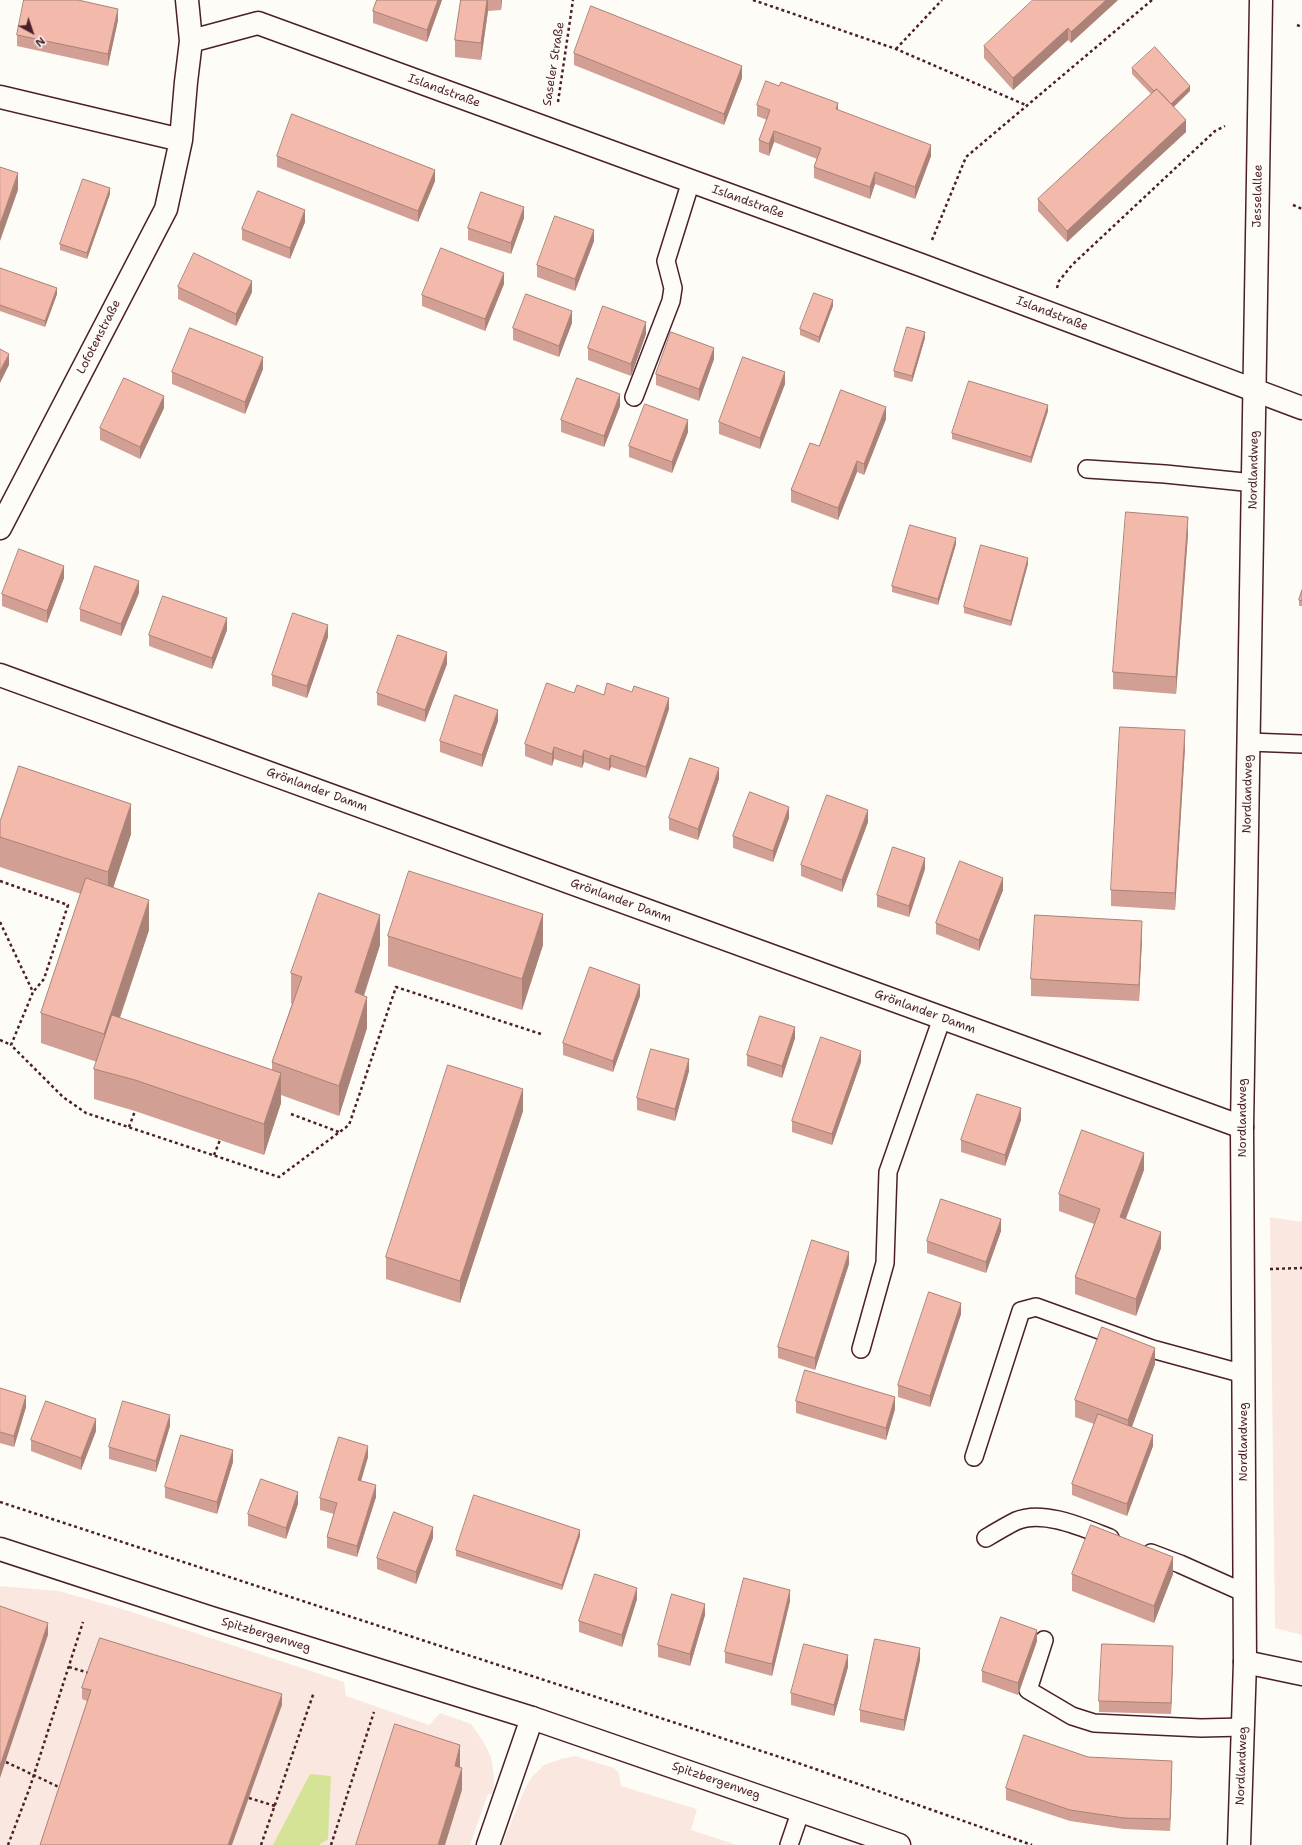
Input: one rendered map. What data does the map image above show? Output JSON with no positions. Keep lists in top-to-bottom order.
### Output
{
  "streets": {
    "street": [
      "Islandstraße",
      "Jesselallee",
      "Lofotenstraße",
      "Nordlandweg",
      "Grönlander Damm",
      "Spitzbergenweg"
    ],
    "path": ["Saseler Straße"]
  },
  "crossings": [
    ["Saseler Straße", "Islandstraße"],
    ["Islandstraße", "Jesselallee"],
    ["Islandstraße", "Lofotenstraße"],
    ["Islandstraße", "Nordlandweg"],
    ["Jesselallee", "Nordlandweg"],
    ["Nordlandweg", "Grönlander Damm"]
  ],
  "north": "bottom right"
}
